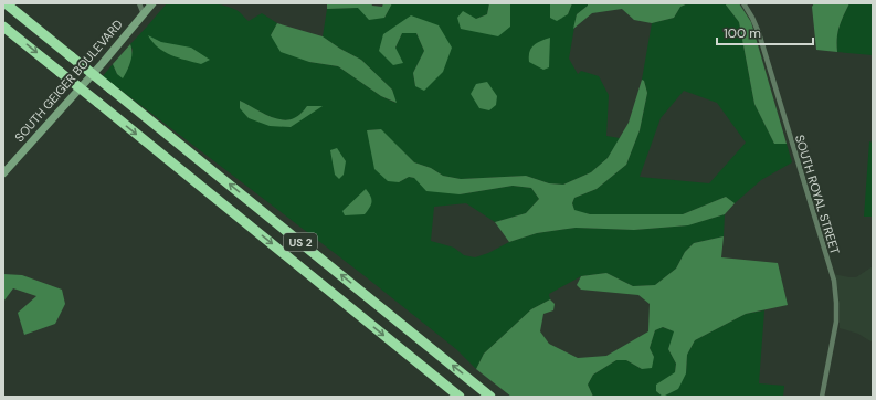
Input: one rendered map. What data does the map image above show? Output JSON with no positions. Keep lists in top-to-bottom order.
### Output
{
  "streets": {
    "highway": ["US 2"],
    "street": ["SOUTH GEIGER BOULEVARD", "SOUTH ROYAL STREET"]
  },
  "scale_bar": "100 m"
}
